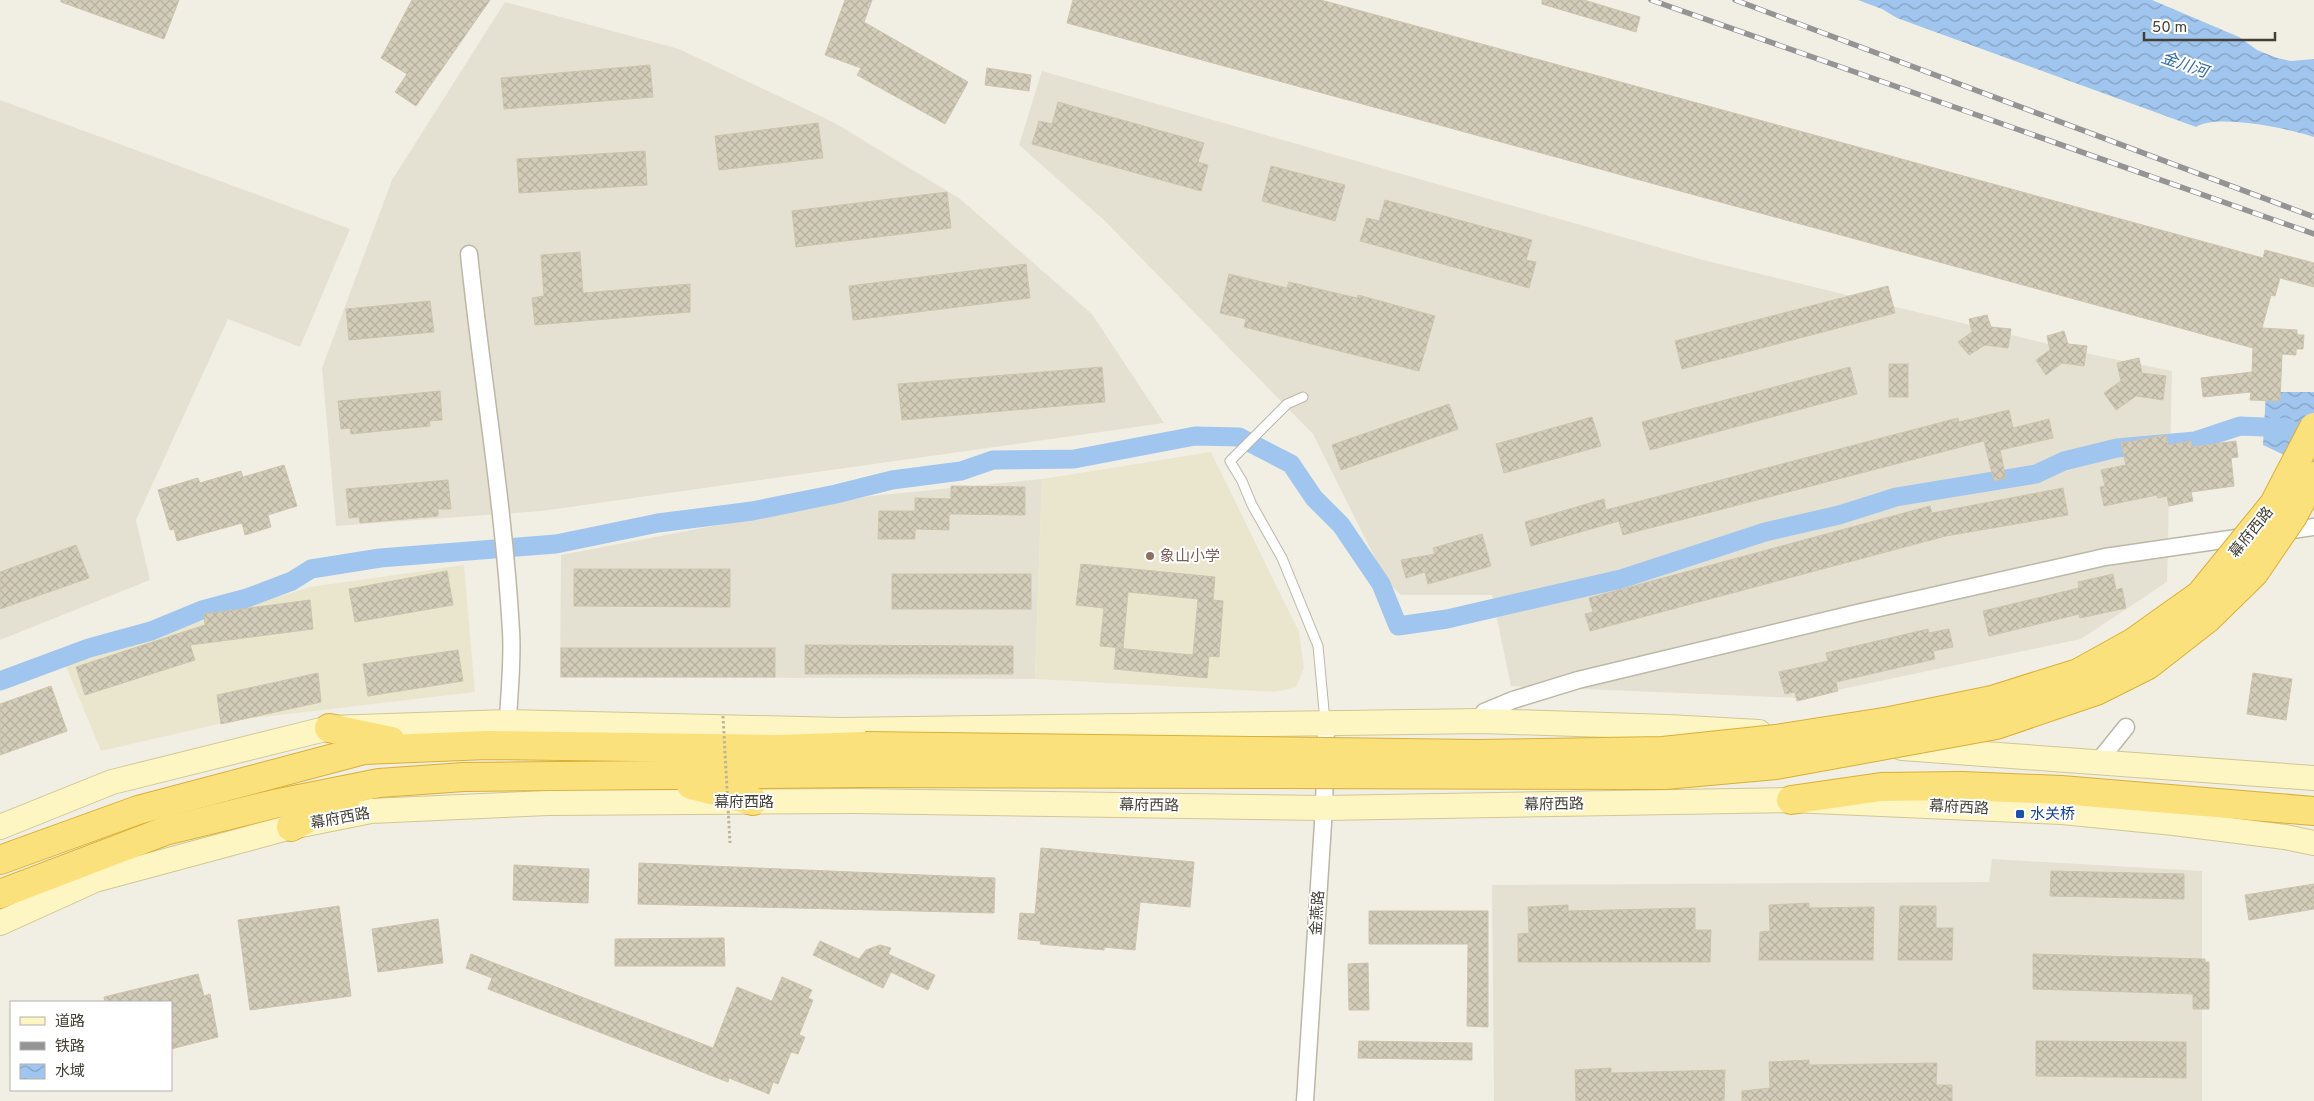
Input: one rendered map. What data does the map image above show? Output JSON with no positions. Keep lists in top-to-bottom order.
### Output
{
  "streets": {
    "highway": ["幕府西路"],
    "street": ["金燕路"]
  },
  "crossings": [
    ["幕府西路", "金燕路"]
  ],
  "water": ["金川河"],
  "places": {
    "other": ["象山小学"],
    "transit": ["水关桥"]
  },
  "legend": ["道路", "铁路", "水域"],
  "scale_bar": "50 m"
}
